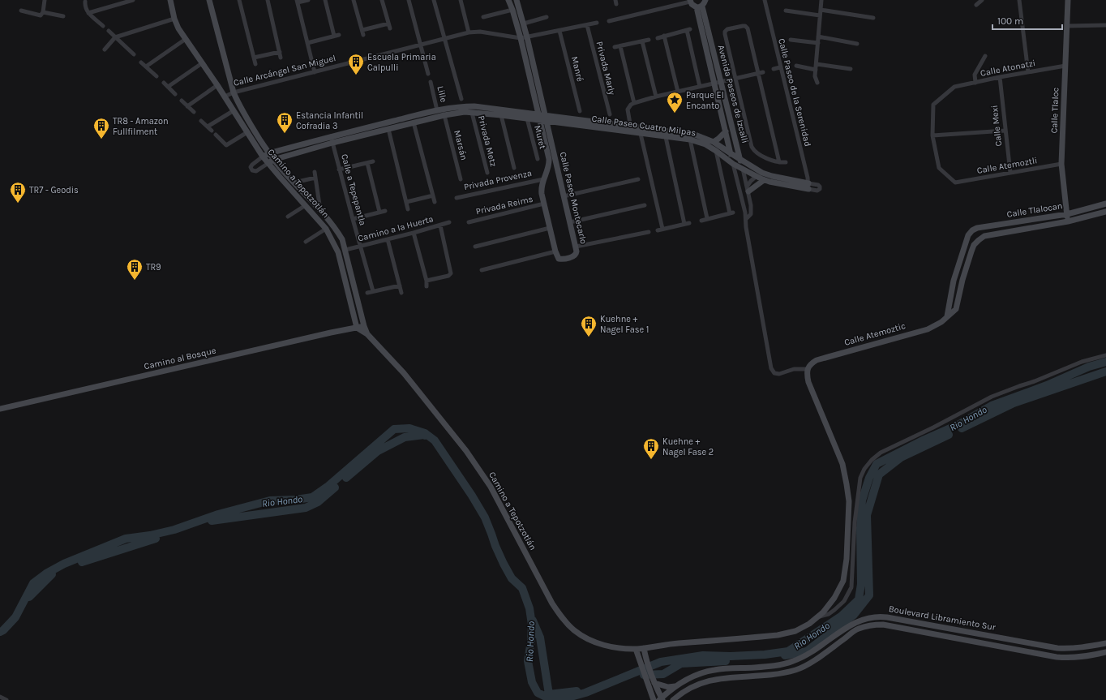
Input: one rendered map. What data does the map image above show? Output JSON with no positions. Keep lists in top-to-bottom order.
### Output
{
  "streets": {
    "main road": [
      "Avenida Paseos de Izcalli",
      "Calle Tlaloc",
      "Calle Paseo Cuatro Milpas",
      "Camino a Tepotzotlán",
      "Calle Paseo Montecarlo",
      "Calle Tlalocan",
      "Calle Atemoztic",
      "Camino al Bosque",
      "Boulevard Libramiento Sur"
    ],
    "street": [
      "Privada Marly",
      "Calle Atonatzi",
      "Manré",
      "Calle Arcángel San Miguel",
      "Calle Paseo de la Serenidad",
      "Lille",
      "Calle Mexi",
      "Muret",
      "Privada Metz",
      "Marsán",
      "Calle Atemoztli",
      "Privada Provenza",
      "Calle a Tepepantla",
      "Privada Reims",
      "Camino a la Huerta"
    ]
  },
  "crossings": [
    ["Privada Marly", "Calle Arcángel San Miguel"],
    ["Calle Atonatzi", "Calle Tlaloc"],
    ["Calle Atonatzi", "Calle Mexi"],
    ["Calle Atonatzi", "Calle Atemoztli"],
    ["Manré", "Calle Arcángel San Miguel"],
    ["Calle Arcángel San Miguel", "Camino a Tepotzotlán"],
    ["Calle Arcángel San Miguel", "Calle Paseo Montecarlo"],
    ["Calle Paseo de la Serenidad", "Calle Paseo Cuatro Milpas"],
    ["Lille", "Calle Paseo Cuatro Milpas"],
    ["Avenida Paseos de Izcalli", "Calle Paseo Cuatro Milpas"],
    ["Calle Tlaloc", "Calle Atemoztli"],
    ["Calle Tlaloc", "Calle Tlalocan"],
    ["Calle Paseo Cuatro Milpas", "Muret"],
    ["Calle Paseo Cuatro Milpas", "Privada Metz"],
    ["Calle Paseo Cuatro Milpas", "Marsán"],
    ["Calle Paseo Cuatro Milpas", "Camino a Tepotzotlán"],
    ["Calle Paseo Cuatro Milpas", "Calle a Tepepantla"],
    ["Calle Paseo Cuatro Milpas", "Calle Paseo Montecarlo"],
    ["Calle Mexi", "Calle Atemoztli"],
    ["Privada Provenza", "Calle Paseo Montecarlo"],
    ["Camino a Tepotzotlán", "Camino a la Huerta"],
    ["Camino a Tepotzotlán", "Calle Atemoztic"],
    ["Camino a Tepotzotlán", "Camino al Bosque"],
    ["Calle a Tepepantla", "Camino a la Huerta"],
    ["Calle Paseo Montecarlo", "Privada Reims"],
    ["Calle Tlalocan", "Calle Atemoztic"]
  ],
  "water": ["Rio Hondo"],
  "places": {
    "building": [
      "Escuela Primaria Calpulli",
      "Estancia Infantil Cofradia 3",
      "TR8 - Amazon Fullfilment",
      "TR7 - Geodis",
      "TR9",
      "Kuehne + Nagel Fase 1",
      "Kuehne + Nagel Fase 2"
    ],
    "place": ["Parque El Encanto"]
  },
  "scale_bar": "100 m"
}
